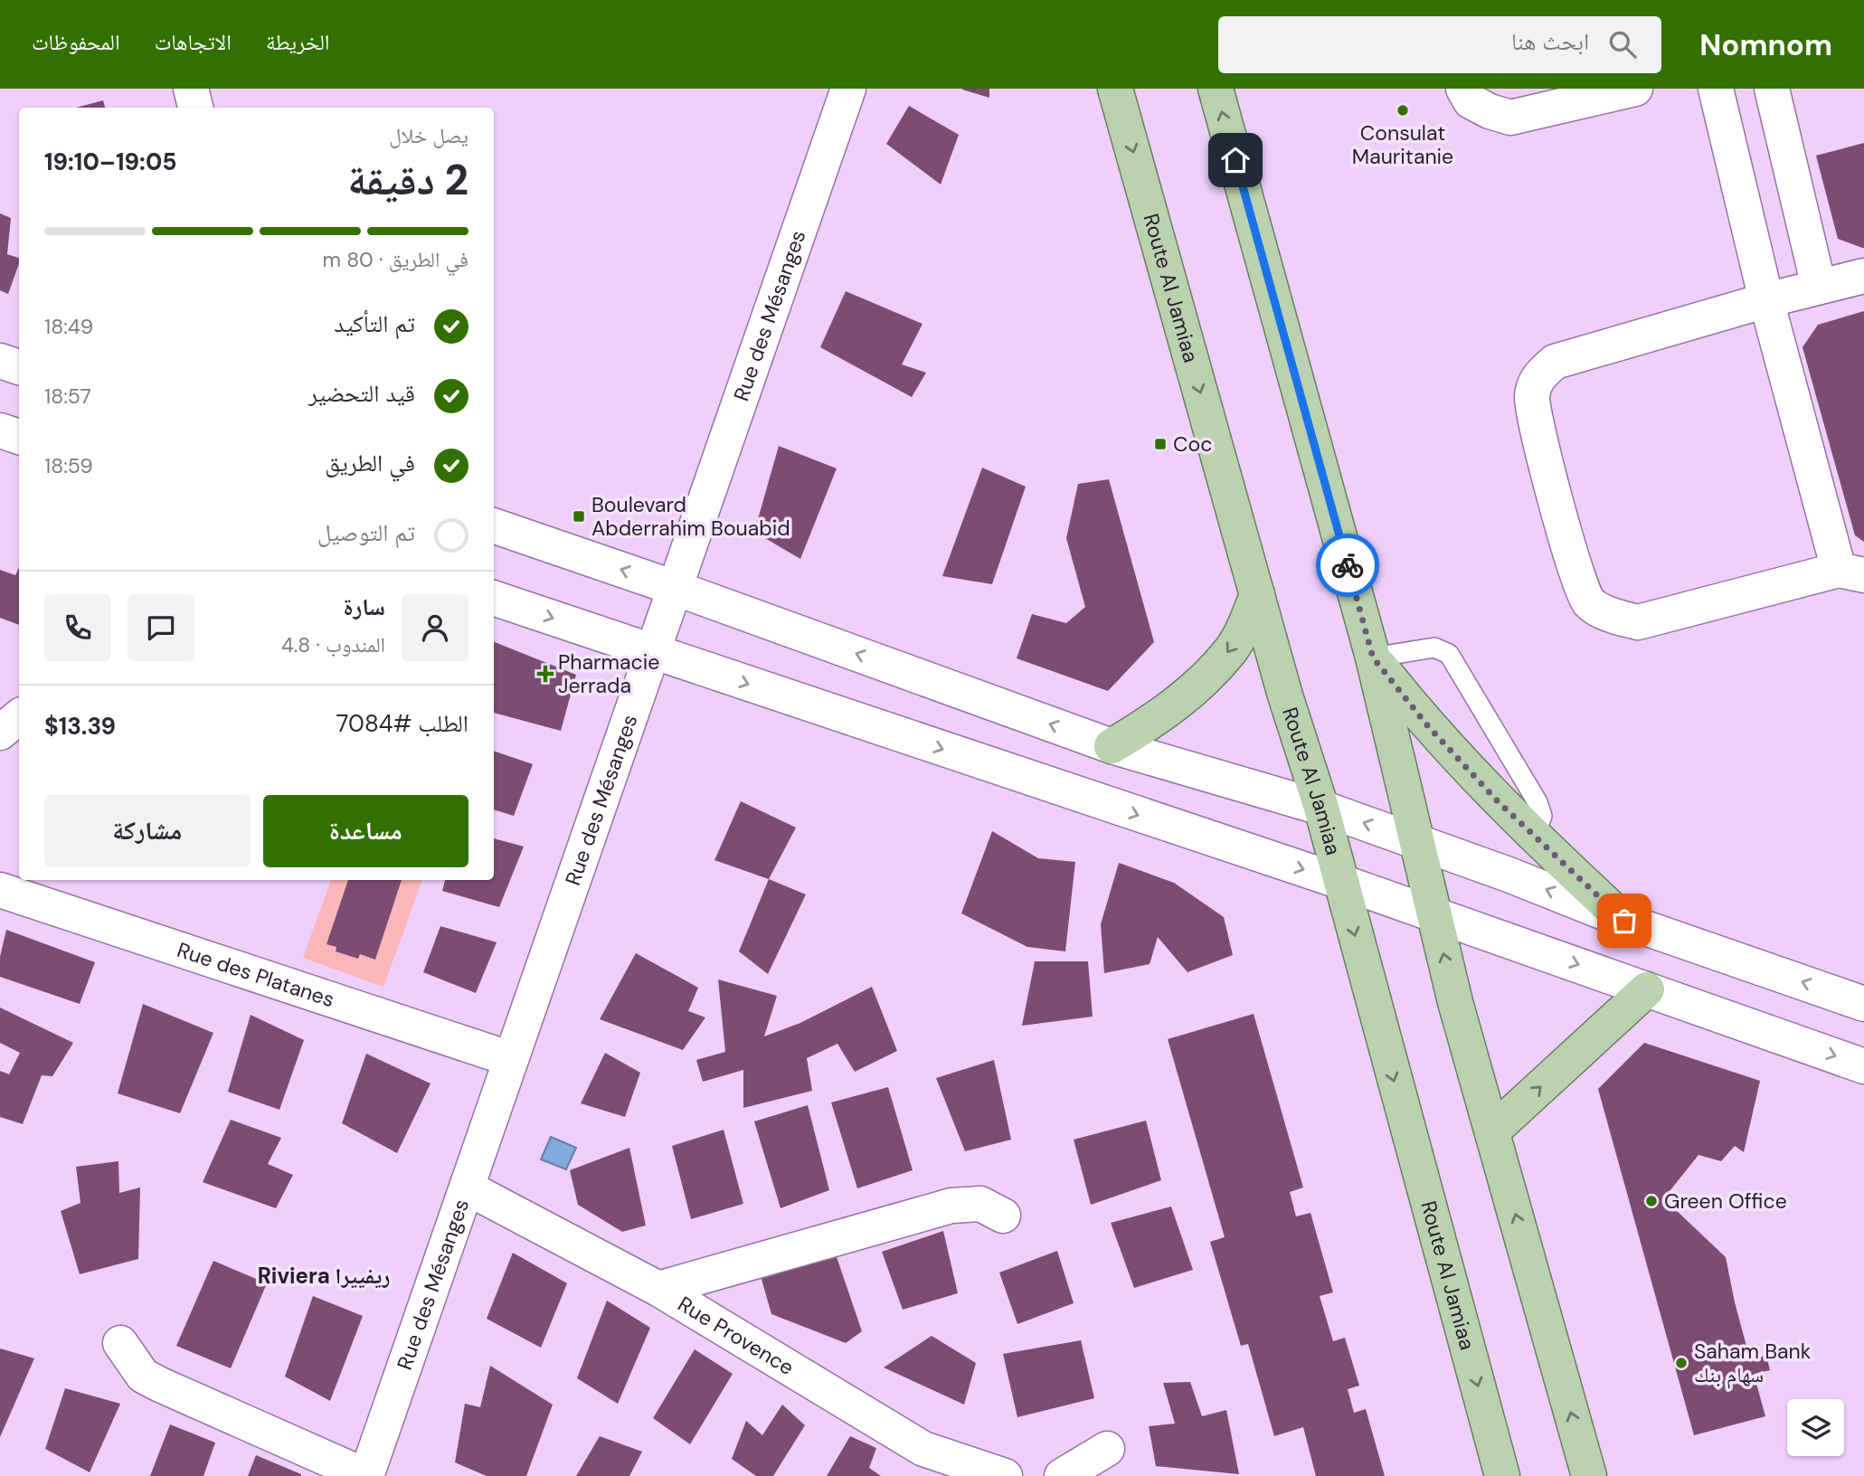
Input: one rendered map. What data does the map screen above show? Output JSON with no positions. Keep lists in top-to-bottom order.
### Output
{
  "streets": {
    "main road": ["Route Al Jamiaa"],
    "street": ["Rue des Mésanges", "Rue des Platanes", "Rue Provence"]
  },
  "crossings": [
    ["Rue des Mésanges", "Rue des Platanes"],
    ["Rue des Mésanges", "Rue Provence"]
  ],
  "districts": ["Riviera ريفييرا"],
  "places": {
    "other": ["Consulat Mauritanie", "Green Office", "Saham Bank سهام بنك"],
    "transit": ["Coc", "Boulevard Abderrahim Bouabid"],
    "health": ["Pharmacie Jerrada"]
  },
  "page": {
    "header": "Nomnom",
    "search": "ابحث هنا",
    "nav": ["الخريطة", "الاتجاهات", "المحفوظات"],
    "heading": ["2 دقيقة", "يصل خلال", "19:05–19:10"],
    "panel": [
      "سارة",
      "المندوب · 4.8",
      "الطلب #7084",
      "$13.39"
    ],
    "bar": "في الطريق · 80 m",
    "list": [
      ["تم التأكيد", "18:49"],
      ["قيد التحضير", "18:57"],
      ["في الطريق", "18:59"],
      "تم التوصيل"
    ],
    "buttons": ["مساعدة", "مشاركة"]
  }
}
